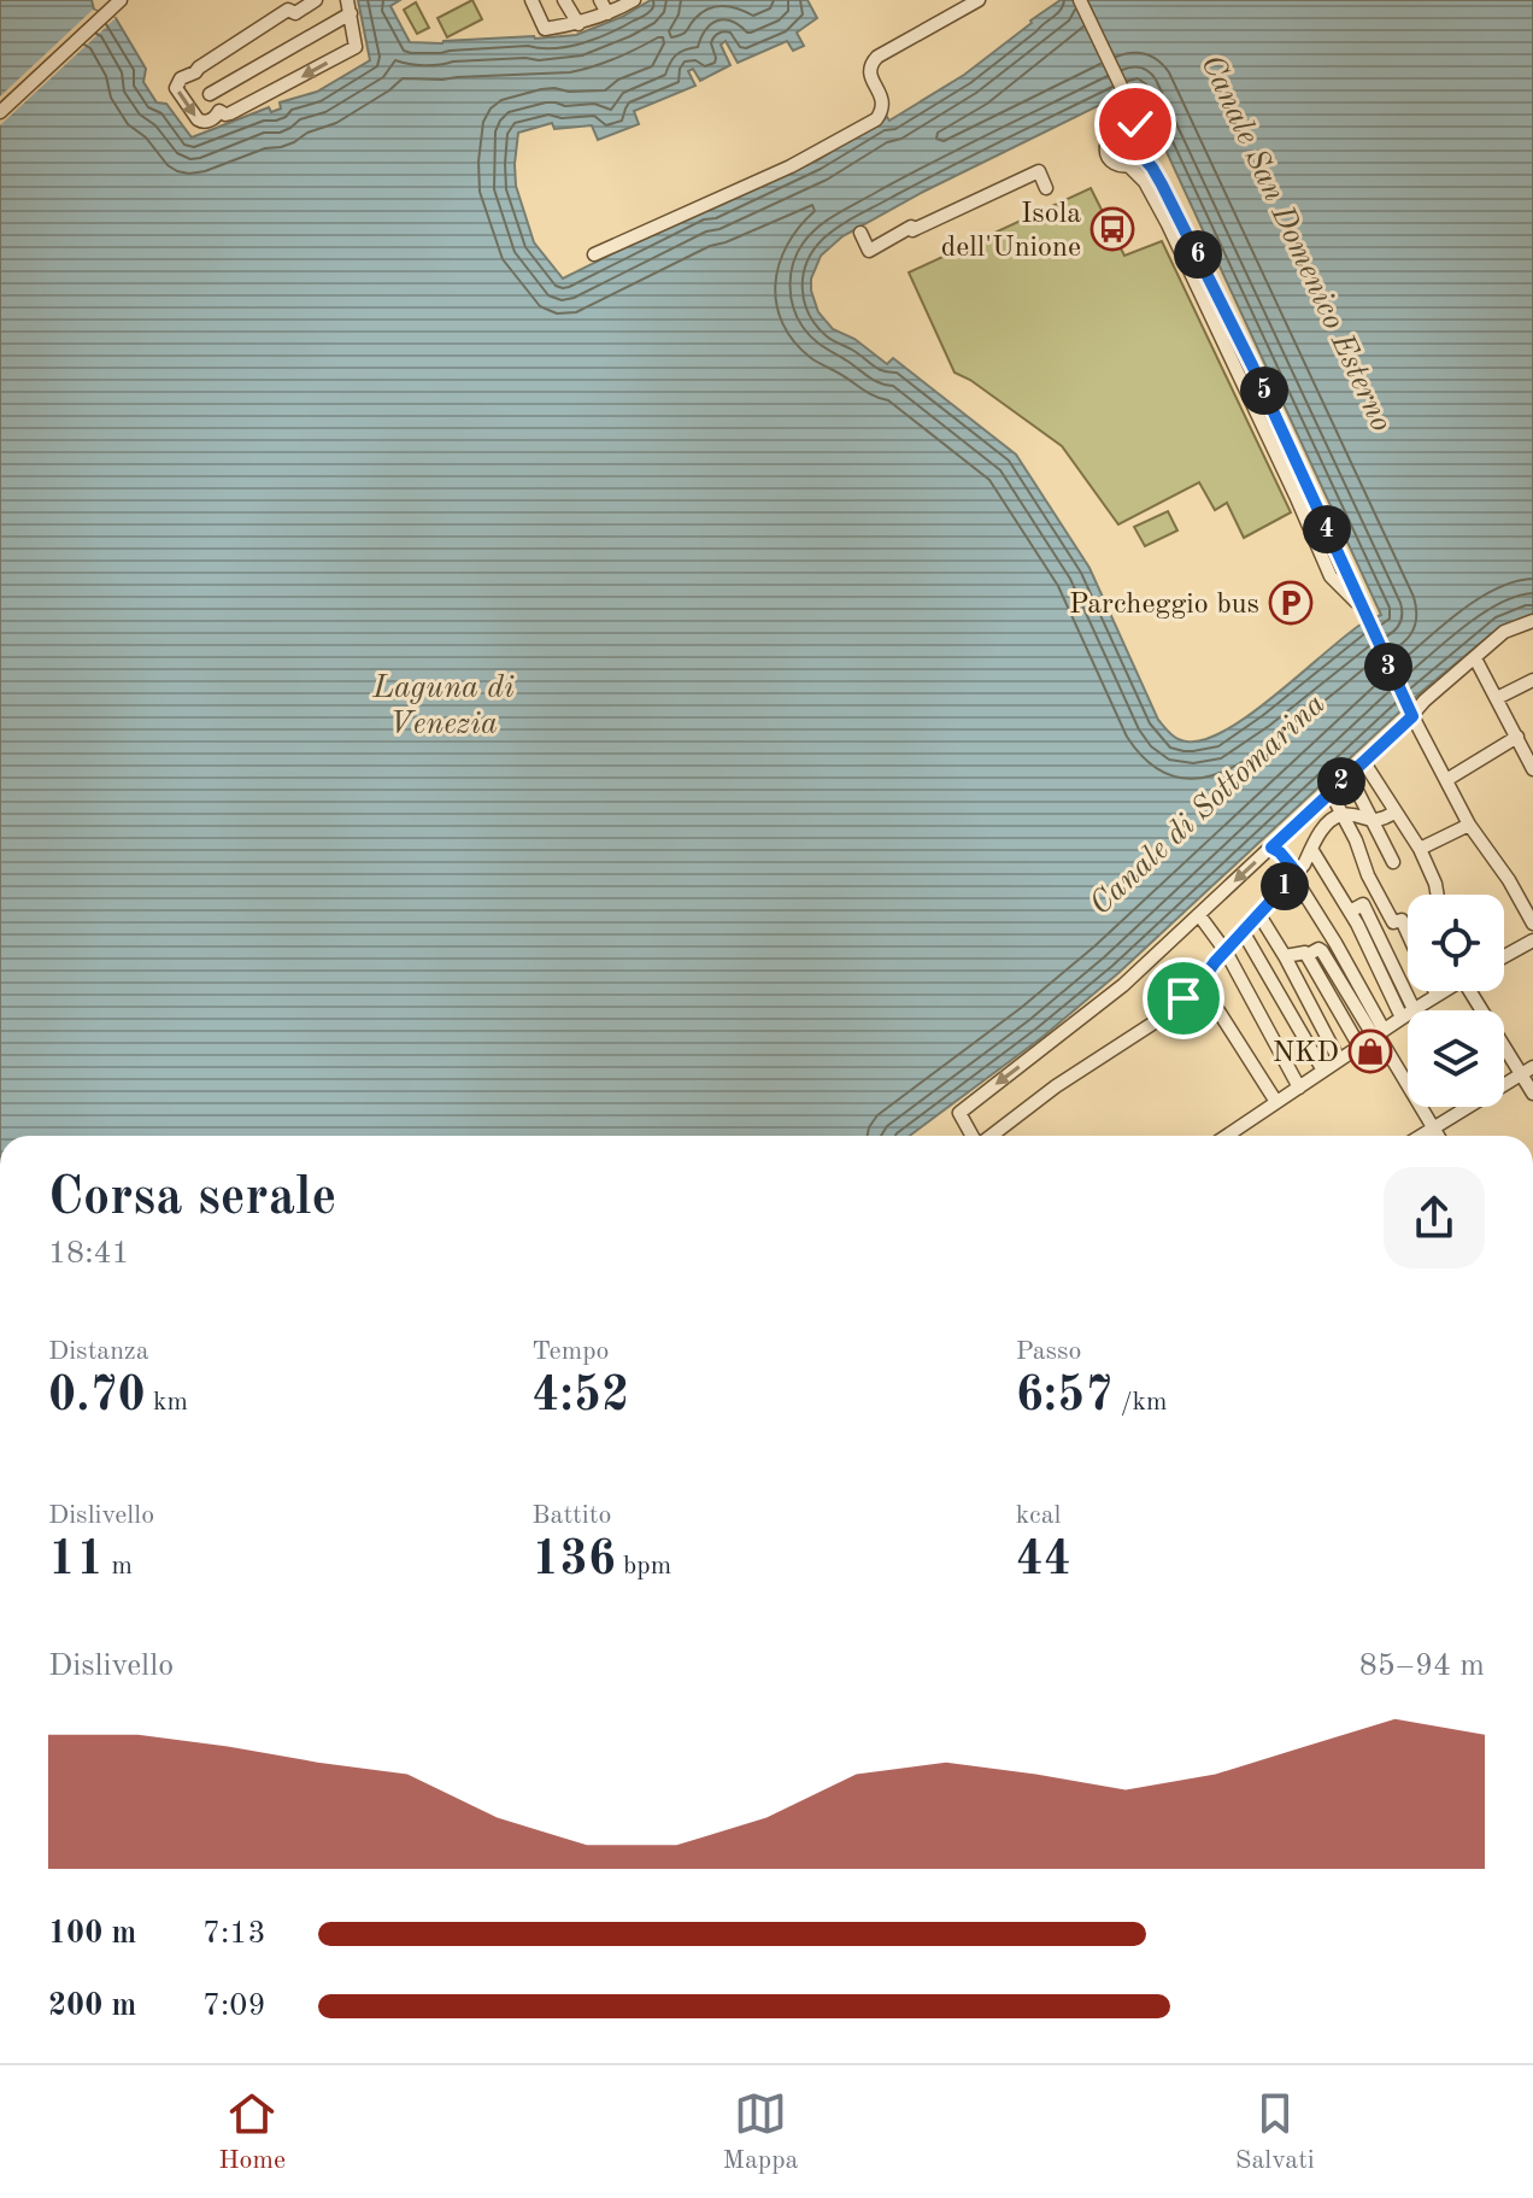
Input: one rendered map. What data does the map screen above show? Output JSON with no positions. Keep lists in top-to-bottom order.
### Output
{
  "water": ["Canale San Domenico Esterno", "Laguna di Venezia", "Canale di Sottomarina"],
  "places": {
    "bus stop": ["Isola dell'Unione"],
    "parking": ["Parcheggio bus"],
    "shop": ["NKD"]
  },
  "page": {
    "pins": [
      "6",
      "5",
      "4",
      "3",
      "2",
      "1"
    ],
    "heading": ["Corsa serale", "18:41"],
    "stats": [
      ["Distanza", "0.70 km"],
      ["Tempo", "4:52"],
      ["Passo", "6:57 /km"],
      ["Dislivello", "11 m"],
      ["Battito", "136 bpm"],
      ["kcal", "44"]
    ],
    "chart": ["Dislivello", "85–94 m"],
    "list": [
      {
        "name": "100 m",
        "note": "7:13"
      },
      {
        "name": "200 m",
        "note": "7:09"
      }
    ],
    "tabs": ["Home", "Mappa", "Salvati"]
  }
}
